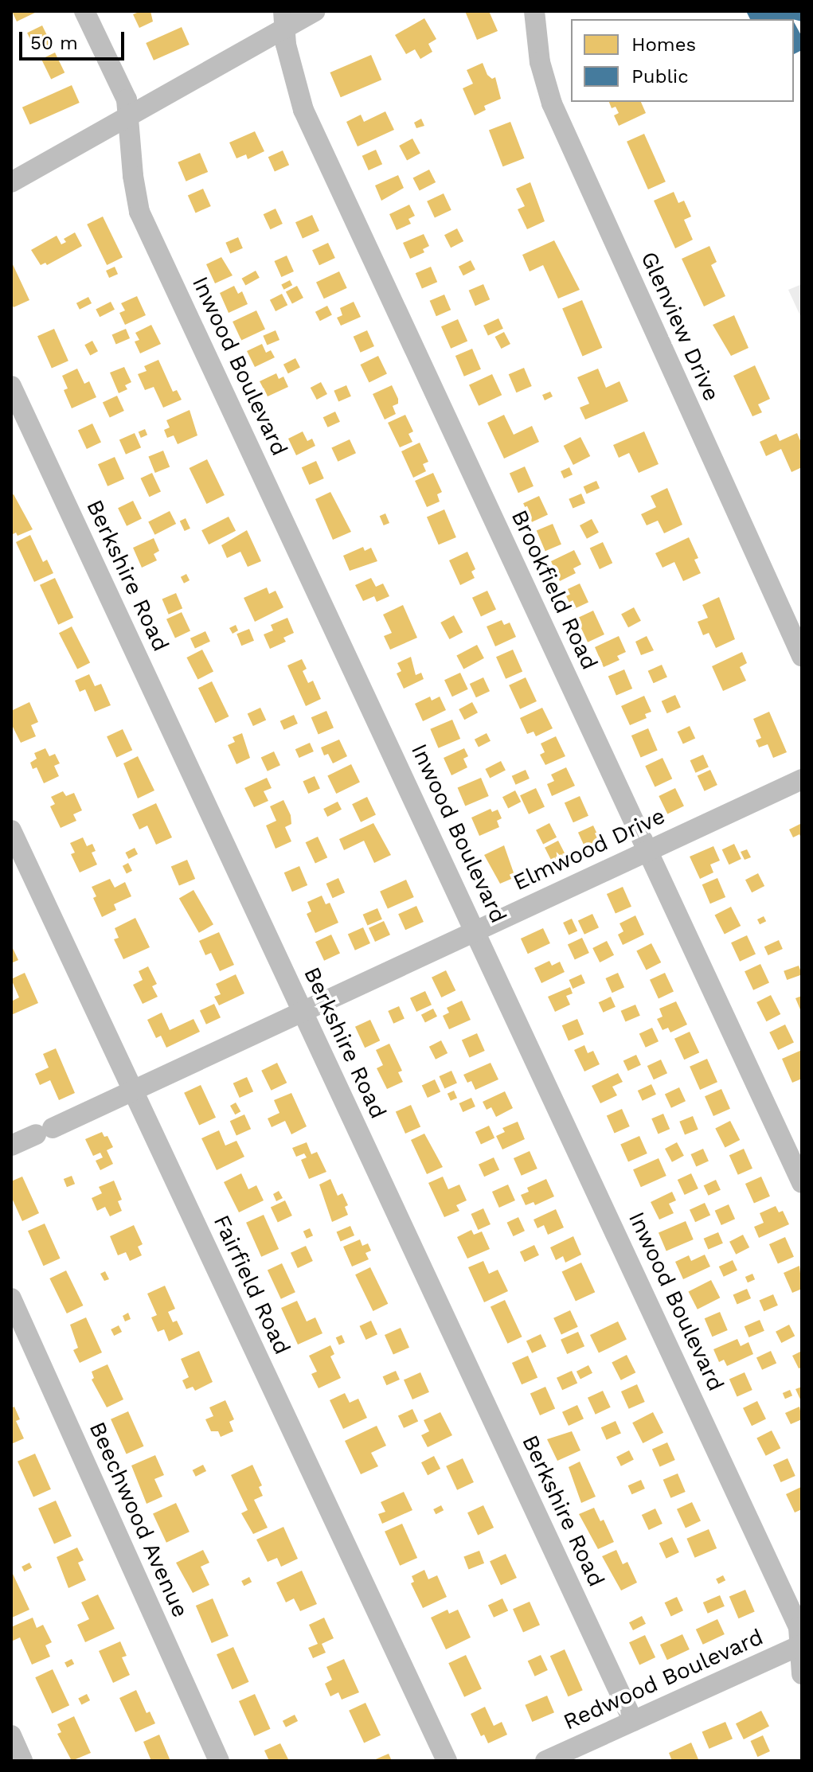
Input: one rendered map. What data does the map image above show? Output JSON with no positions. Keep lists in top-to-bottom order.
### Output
{
  "streets": {
    "street": [
      "Glenview Drive",
      "Inwood Boulevard",
      "Berkshire Road",
      "Brookfield Road",
      "Elmwood Drive",
      "Fairfield Road",
      "Beechwood Avenue",
      "Redwood Boulevard"
    ]
  },
  "crossings": [
    ["Inwood Boulevard", "Elmwood Drive"],
    ["Inwood Boulevard", "Redwood Boulevard"],
    ["Berkshire Road", "Elmwood Drive"],
    ["Berkshire Road", "Redwood Boulevard"],
    ["Brookfield Road", "Elmwood Drive"],
    ["Elmwood Drive", "Fairfield Road"]
  ],
  "legend": ["Homes", "Public"],
  "scale_bar": "50 m"
}
